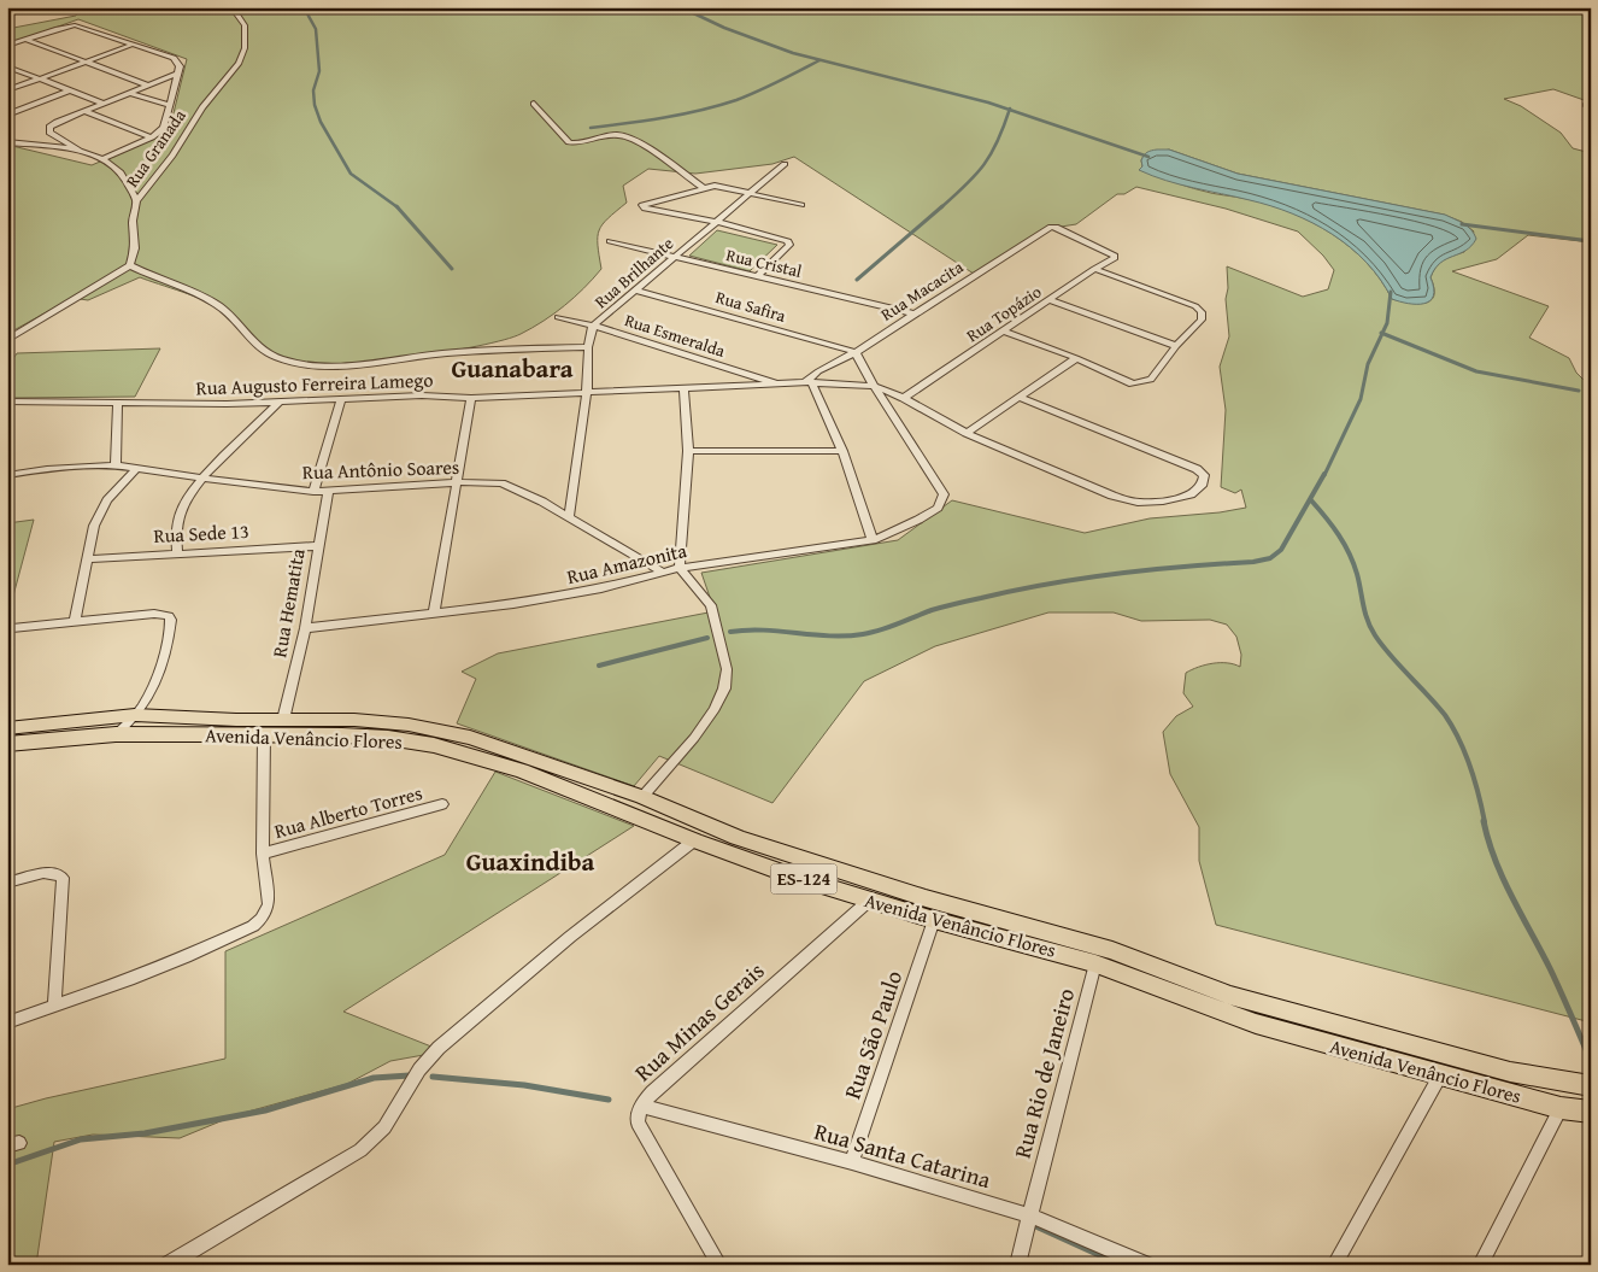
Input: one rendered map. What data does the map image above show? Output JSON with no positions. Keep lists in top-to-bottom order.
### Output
{
  "streets": {
    "main road": ["Avenida Venâncio Flores", "ES-124"],
    "street": [
      "Rua Granada",
      "Rua Cristal",
      "Rua Brilhante",
      "Rua Macacita",
      "Rua Safira",
      "Rua Topázio",
      "Rua Esmeralda",
      "Rua Augusto Ferreira Lamego",
      "Rua Antônio Soares",
      "Rua Sede 13",
      "Rua Amazonita",
      "Rua Hematita",
      "Rua Alberto Torres",
      "Rua Minas Gerais",
      "Rua São Paulo",
      "Rua Rio de Janeiro",
      "Rua Santa Catarina"
    ]
  },
  "crossings": [
    ["Rua Cristal", "Rua Brilhante"],
    ["Rua Cristal", "Rua Macacita"],
    ["Rua Brilhante", "Rua Safira"],
    ["Rua Brilhante", "Rua Esmeralda"],
    ["Rua Brilhante", "Rua Augusto Ferreira Lamego"],
    ["Rua Brilhante", "Rua Antônio Soares"],
    ["Rua Macacita", "Rua Safira"],
    ["Rua Macacita", "Rua Topázio"],
    ["Rua Macacita", "Rua Augusto Ferreira Lamego"],
    ["Rua Esmeralda", "Rua Augusto Ferreira Lamego"],
    ["Rua Antônio Soares", "Rua Amazonita"],
    ["Rua Antônio Soares", "Rua Hematita"],
    ["Rua Sede 13", "Rua Hematita"],
    ["Rua Amazonita", "Rua Hematita"],
    ["Rua Hematita", "Avenida Venâncio Flores"],
    ["Avenida Venâncio Flores", "Rua Minas Gerais"],
    ["Avenida Venâncio Flores", "Rua São Paulo"],
    ["Avenida Venâncio Flores", "Rua Rio de Janeiro"],
    ["Rua Minas Gerais", "Rua Santa Catarina"],
    ["Rua São Paulo", "Rua Santa Catarina"],
    ["Rua Rio de Janeiro", "Rua Santa Catarina"]
  ],
  "districts": ["Guanabara", "Guaxindiba"]
}
